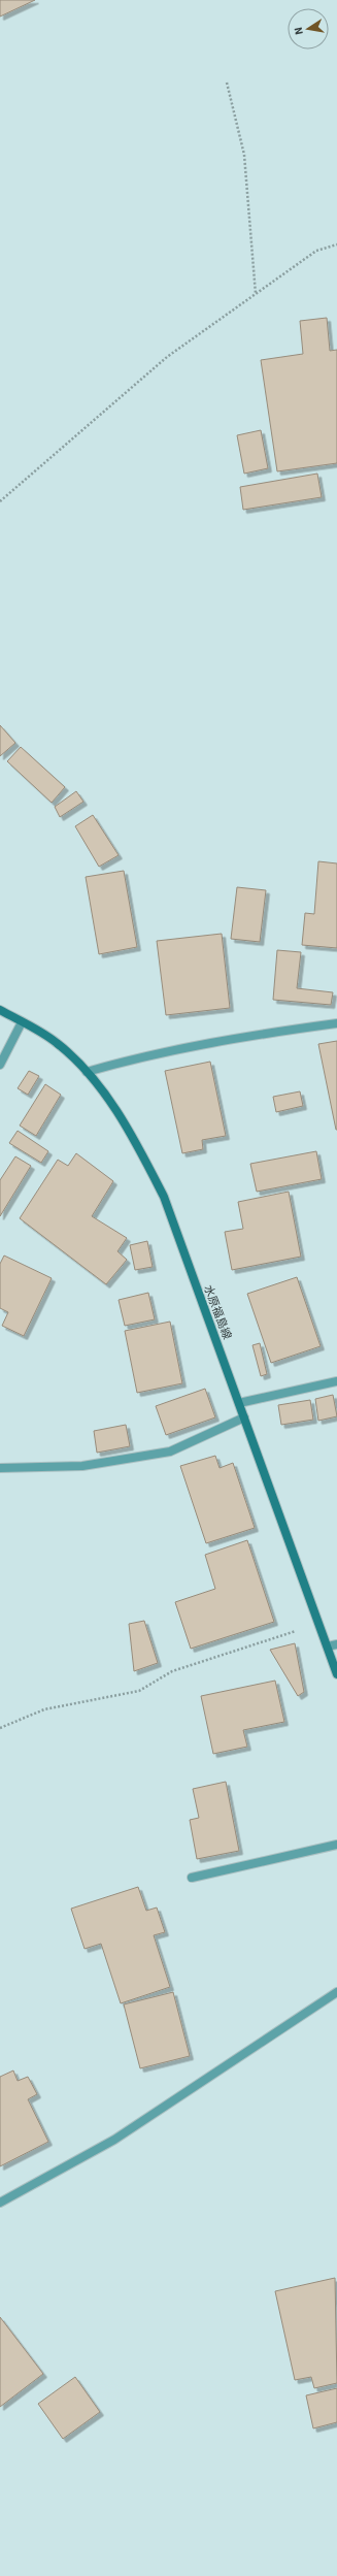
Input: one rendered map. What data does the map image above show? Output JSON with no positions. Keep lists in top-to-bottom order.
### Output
{
  "streets": {
    "main road": ["水原福島線"]
  },
  "north": "left"
}
